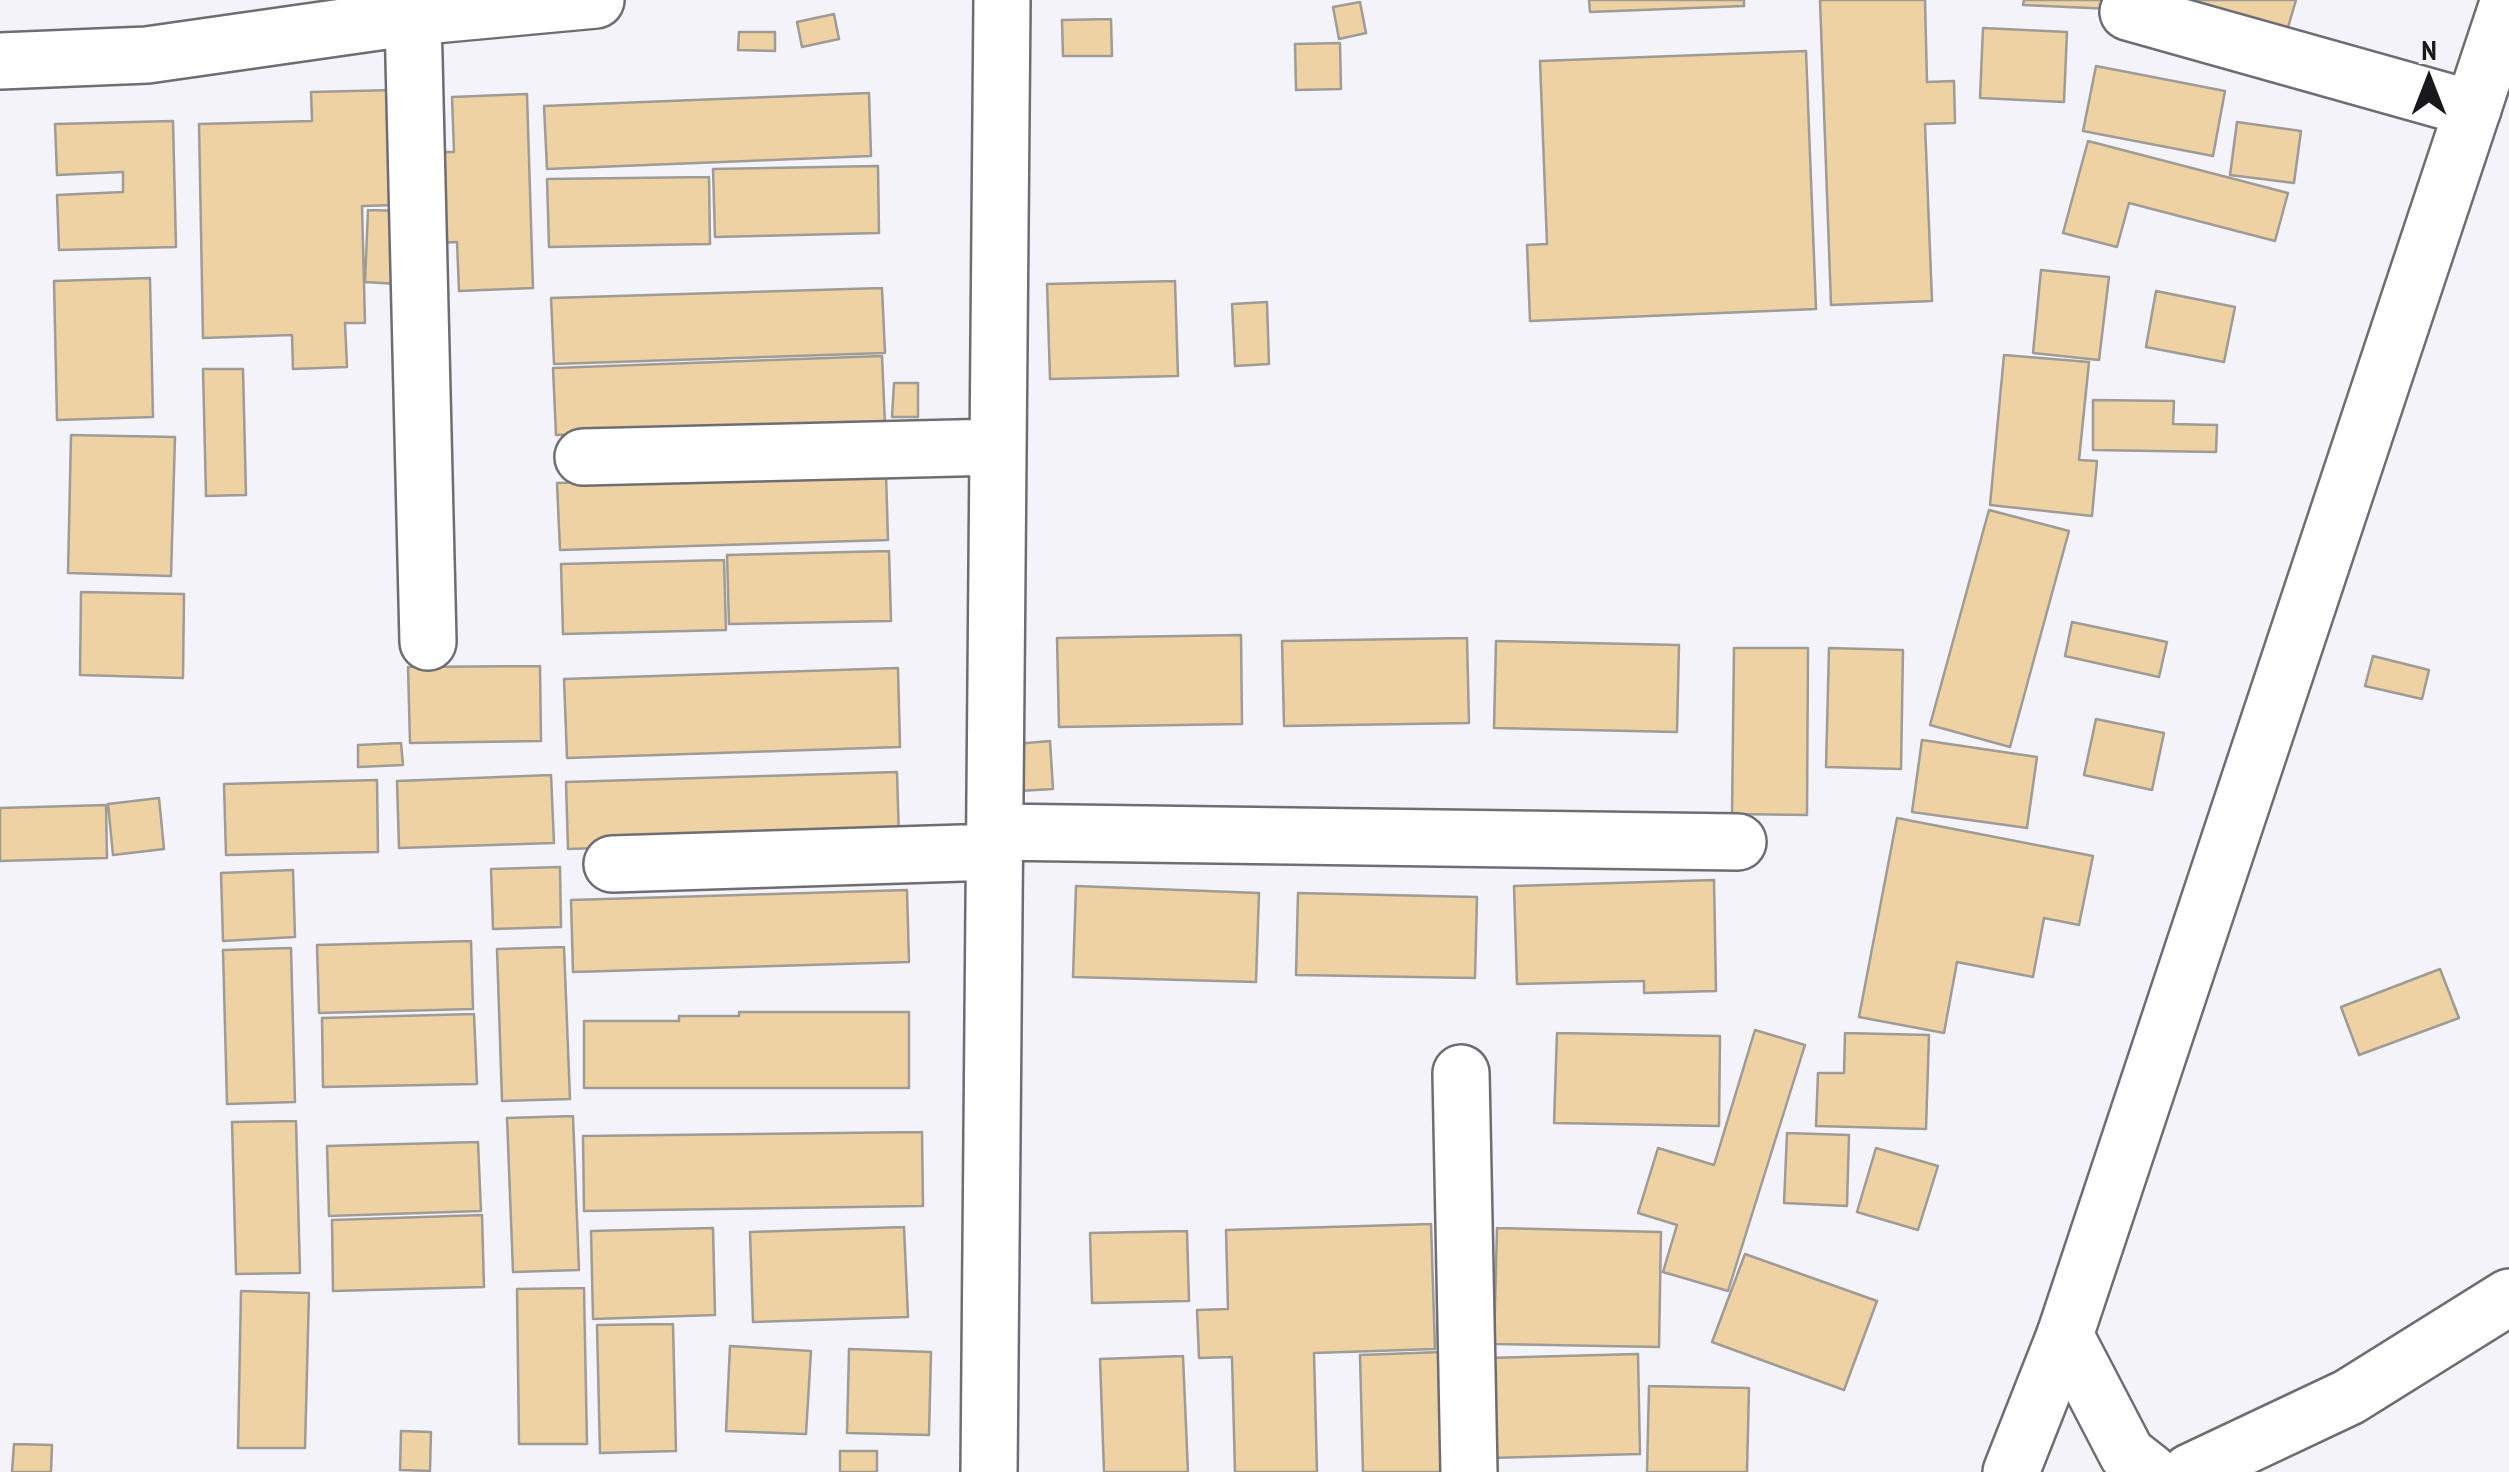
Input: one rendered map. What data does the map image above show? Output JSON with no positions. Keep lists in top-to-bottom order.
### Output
{
  "north": "top"
}
